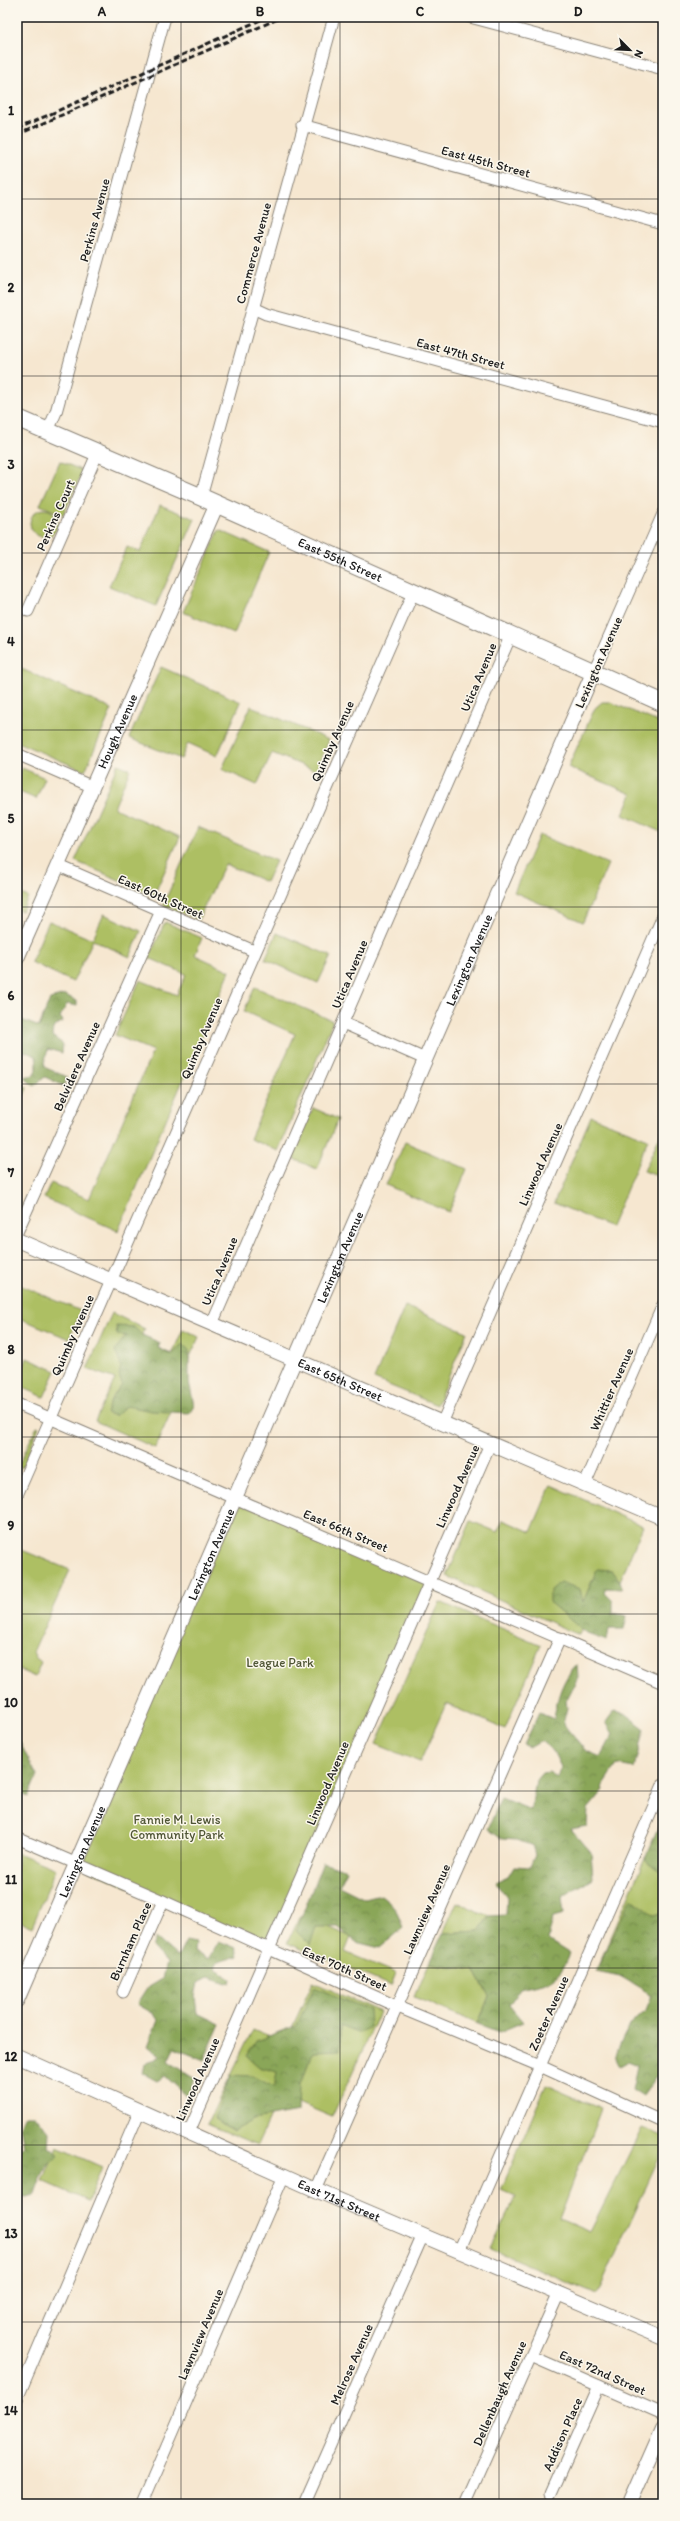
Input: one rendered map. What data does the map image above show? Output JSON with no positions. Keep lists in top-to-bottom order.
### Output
{
  "streets": {
    "main road": ["East 55th Street"],
    "street": [
      "East 45th Street",
      "Perkins Avenue",
      "Commerce Avenue",
      "East 47th Street",
      "Perkins Court",
      "Lexington Avenue",
      "Utica Avenue",
      "Hough Avenue",
      "Quimby Avenue",
      "East 60th Street",
      "Belvidere Avenue",
      "Linwood Avenue",
      "East 65th Street",
      "Whittier Avenue",
      "East 66th Street",
      "Lawnview Avenue",
      "Burnham Place",
      "East 70th Street",
      "Zoeter Avenue",
      "East 71st Street",
      "Melrose Avenue",
      "East 72nd Street",
      "Dellenbaugh Avenue",
      "Addison Place"
    ]
  },
  "crossings": [
    ["East 45th Street", "Commerce Avenue"],
    ["Perkins Avenue", "East 55th Street"],
    ["Commerce Avenue", "East 47th Street"],
    ["Commerce Avenue", "East 55th Street"],
    ["Commerce Avenue", "Hough Avenue"],
    ["Perkins Court", "East 55th Street"],
    ["East 55th Street", "Lexington Avenue"],
    ["East 55th Street", "Utica Avenue"],
    ["East 55th Street", "Hough Avenue"],
    ["East 55th Street", "Quimby Avenue"],
    ["Lexington Avenue", "East 65th Street"],
    ["Lexington Avenue", "East 66th Street"],
    ["Lexington Avenue", "East 70th Street"],
    ["Utica Avenue", "East 65th Street"],
    ["Hough Avenue", "East 60th Street"],
    ["Quimby Avenue", "East 60th Street"],
    ["Quimby Avenue", "East 65th Street"],
    ["Quimby Avenue", "East 66th Street"],
    ["East 60th Street", "Belvidere Avenue"],
    ["Linwood Avenue", "East 65th Street"],
    ["Linwood Avenue", "East 66th Street"],
    ["Linwood Avenue", "East 70th Street"],
    ["Linwood Avenue", "East 71st Street"],
    ["East 65th Street", "Whittier Avenue"],
    ["East 66th Street", "Lawnview Avenue"],
    ["Lawnview Avenue", "East 70th Street"],
    ["Lawnview Avenue", "East 71st Street"],
    ["Burnham Place", "East 70th Street"],
    ["East 70th Street", "Zoeter Avenue"],
    ["Zoeter Avenue", "East 71st Street"],
    ["East 71st Street", "Melrose Avenue"],
    ["East 71st Street", "Dellenbaugh Avenue"],
    ["East 72nd Street", "Dellenbaugh Avenue"],
    ["East 72nd Street", "Addison Place"]
  ],
  "parks": ["League Park", "Fannie M. Lewis Community Park"],
  "north": "bottom right",
  "grid": {
    "columns": [
      "A",
      "B",
      "C",
      "D"
    ],
    "rows": [
      "1",
      "2",
      "3",
      "4",
      "5",
      "6",
      "7",
      "8",
      "9",
      "10",
      "11",
      "12",
      "13",
      "14"
    ]
  }
}
